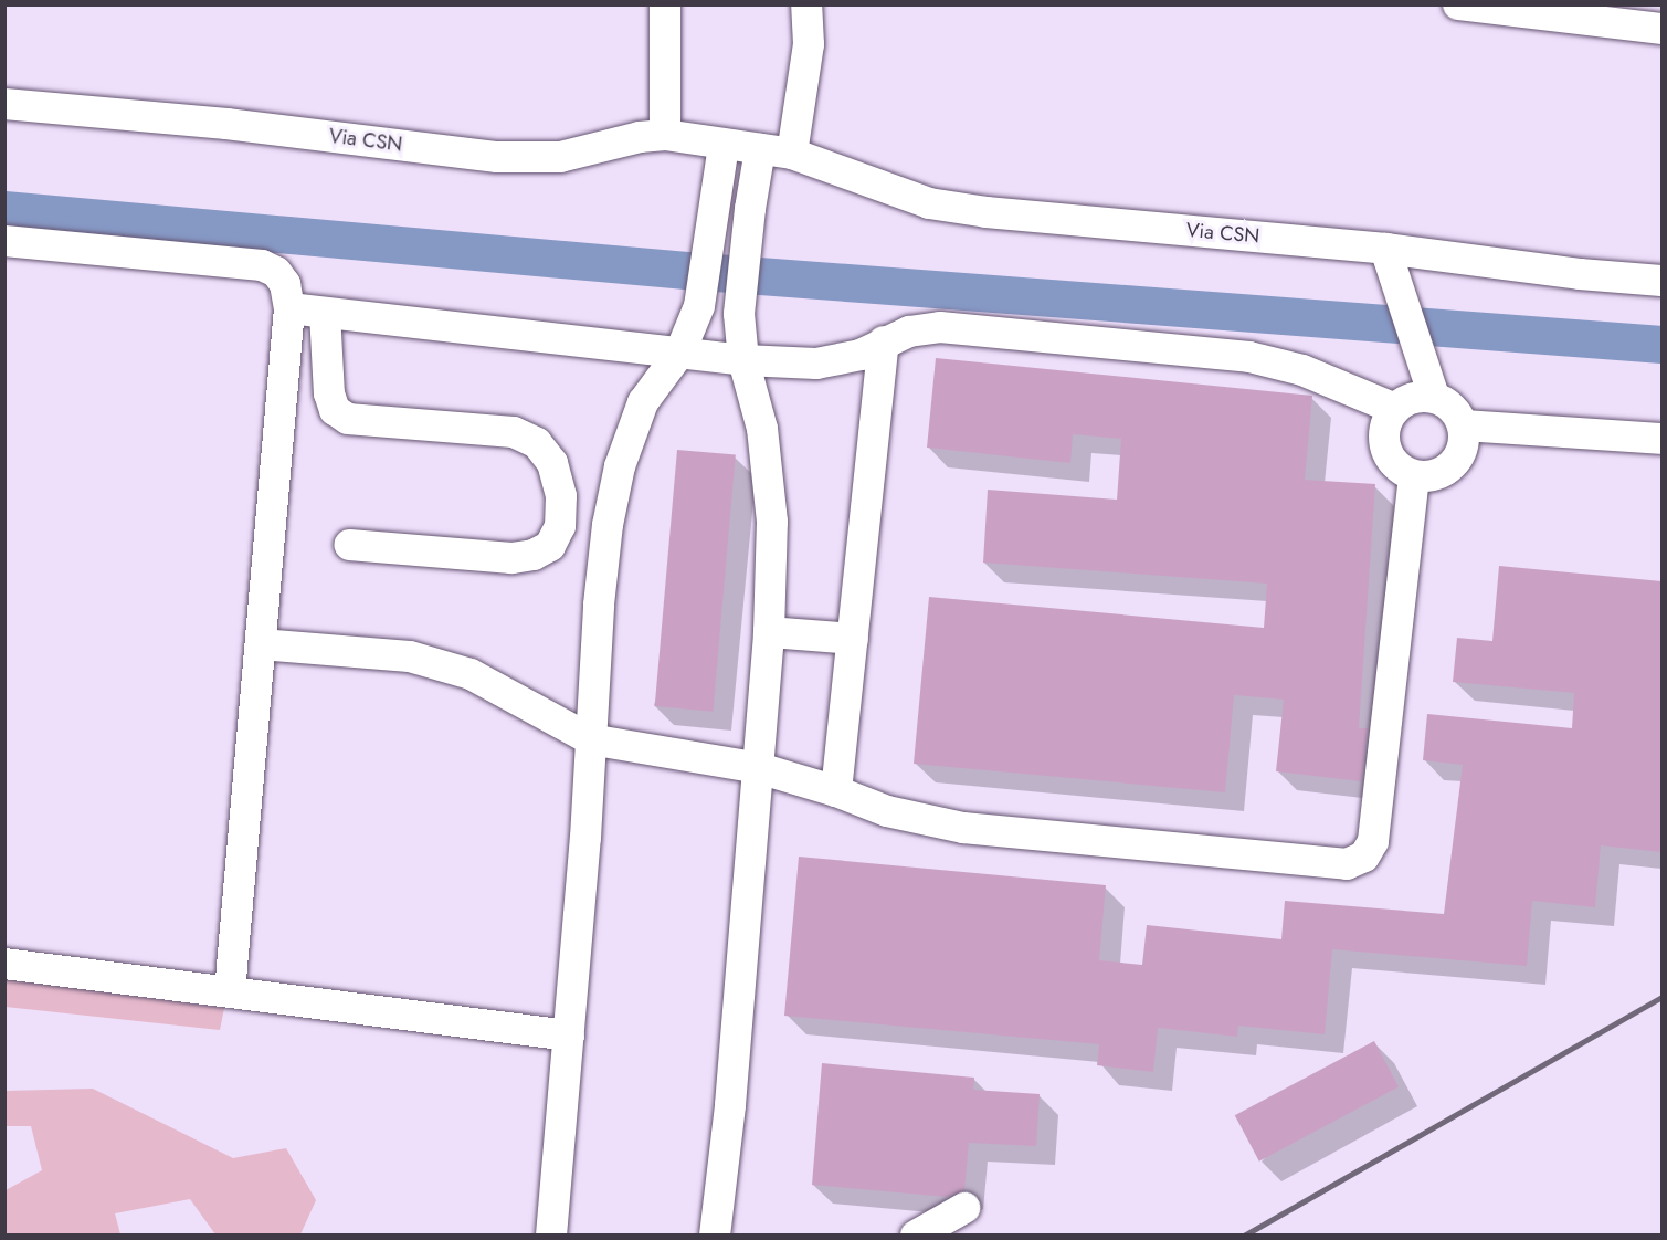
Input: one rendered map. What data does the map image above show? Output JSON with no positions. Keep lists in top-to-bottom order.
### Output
{
  "streets": {
    "street": ["Via CSN"]
  }
}
